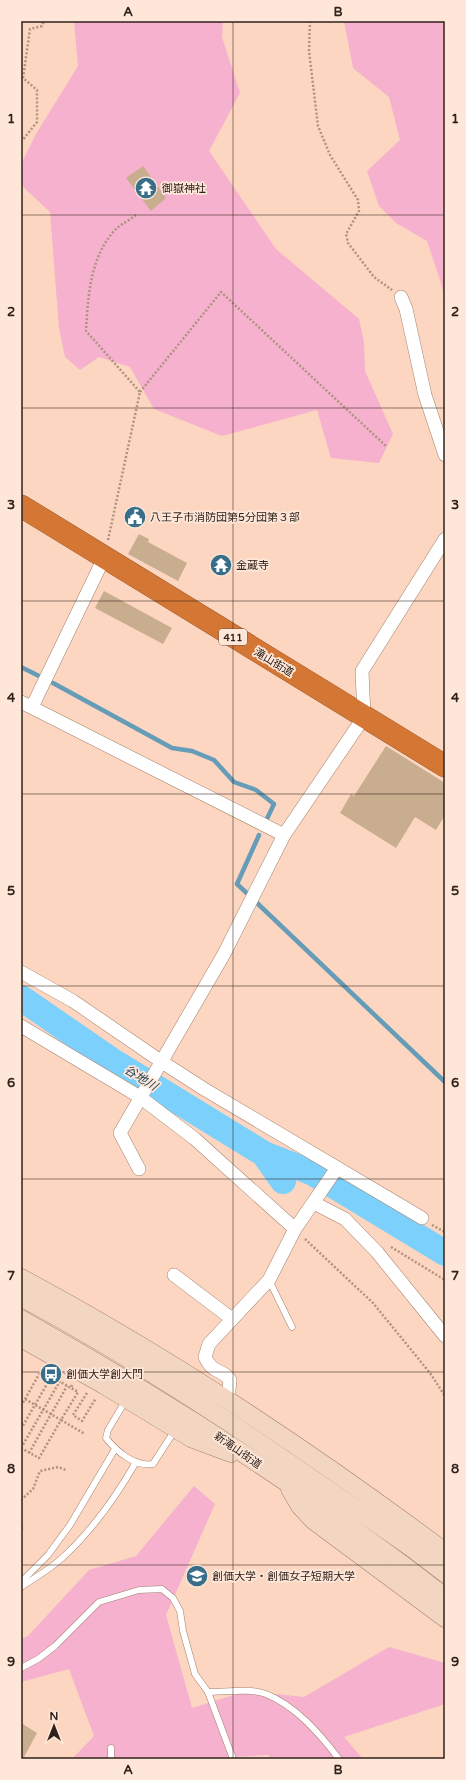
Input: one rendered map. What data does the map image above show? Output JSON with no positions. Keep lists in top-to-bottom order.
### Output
{
  "streets": {
    "highway": ["411", "滝山街道"],
    "main road": ["新滝山街道"]
  },
  "water": ["谷地川"],
  "places": {
    "temple": ["御嶽神社", "金蔵寺"],
    "public building": ["八王子市消防団第5分団第３部"],
    "bus stop": ["創価大学創大門"],
    "school or university": ["創価大学・創価女子短期大学"]
  },
  "north": "top",
  "grid": {
    "columns": ["A", "B"],
    "rows": [
      "1",
      "2",
      "3",
      "4",
      "5",
      "6",
      "7",
      "8",
      "9"
    ]
  }
}
